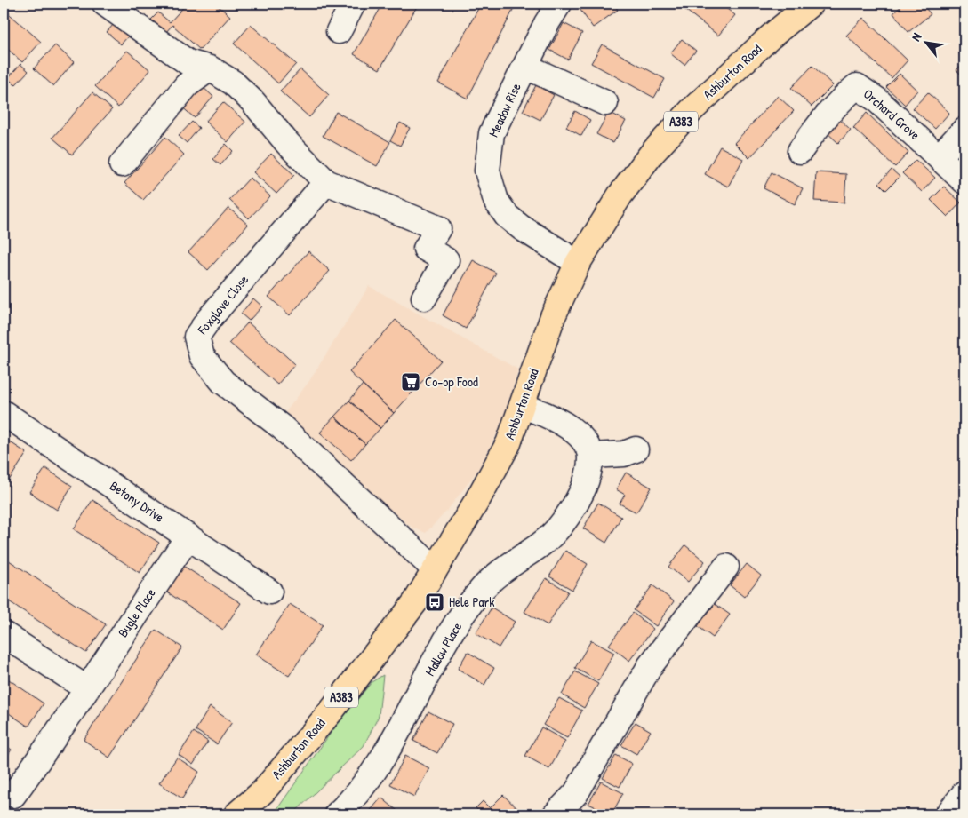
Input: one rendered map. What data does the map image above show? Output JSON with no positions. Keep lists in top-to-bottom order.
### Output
{
  "streets": {
    "main road": ["Ashburton Road", "A383"],
    "street": [
      "Meadow Rise",
      "Orchard Grove",
      "Foxglove Close",
      "Betony Drive",
      "Bugle Place",
      "Mallow Place"
    ]
  },
  "crossings": [
    ["Ashburton Road", "Meadow Rise"],
    ["Ashburton Road", "Foxglove Close"],
    ["Betony Drive", "Bugle Place"]
  ],
  "places": {
    "supermarket": ["Co-op Food"],
    "bus stop": ["Hele Park"]
  },
  "north": "top left"
}
